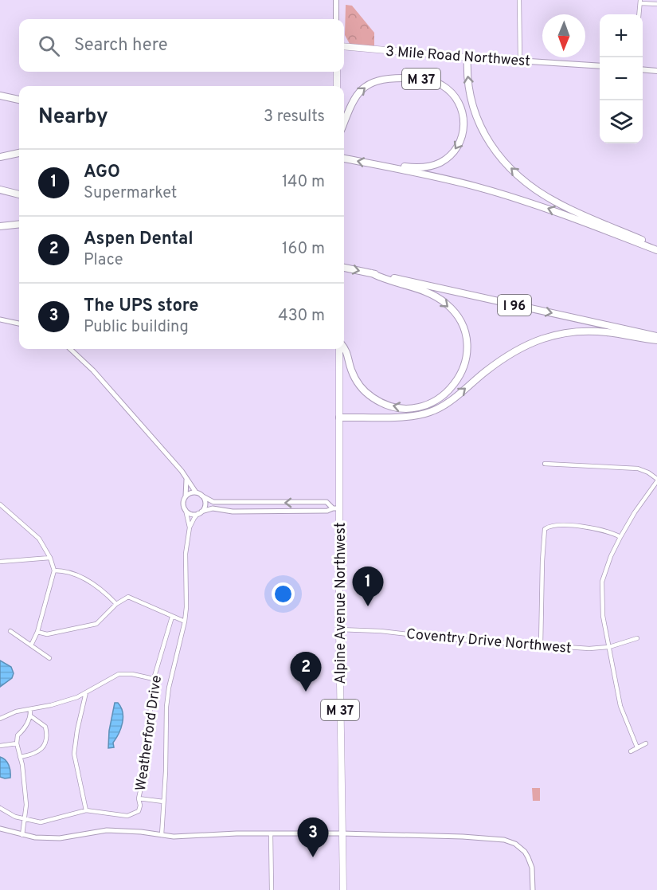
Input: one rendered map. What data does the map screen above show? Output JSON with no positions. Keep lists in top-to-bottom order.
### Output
{
  "streets": {
    "highway": [
      "3 Mile Road Northwest",
      "M 37",
      "I 96",
      "Alpine Avenue Northwest"
    ],
    "street": ["Coventry Drive Northwest", "Weatherford Drive"]
  },
  "crossings": [
    ["Alpine Avenue Northwest", "Coventry Drive Northwest"]
  ],
  "north": "bottom",
  "page": {
    "map_buttons": ["+", "−"],
    "search": "Search here",
    "heading": ["Nearby", "3 results"],
    "list": [
      {
        "mark": "1",
        "name": "AGO",
        "note": "Supermarket",
        "value": "140 m"
      },
      {
        "mark": "2",
        "name": "Aspen Dental",
        "note": "Place",
        "value": "160 m"
      },
      {
        "mark": "3",
        "name": "The UPS store",
        "note": "Public building",
        "value": "430 m"
      }
    ],
    "pins": ["1", "2", "3"]
  }
}
